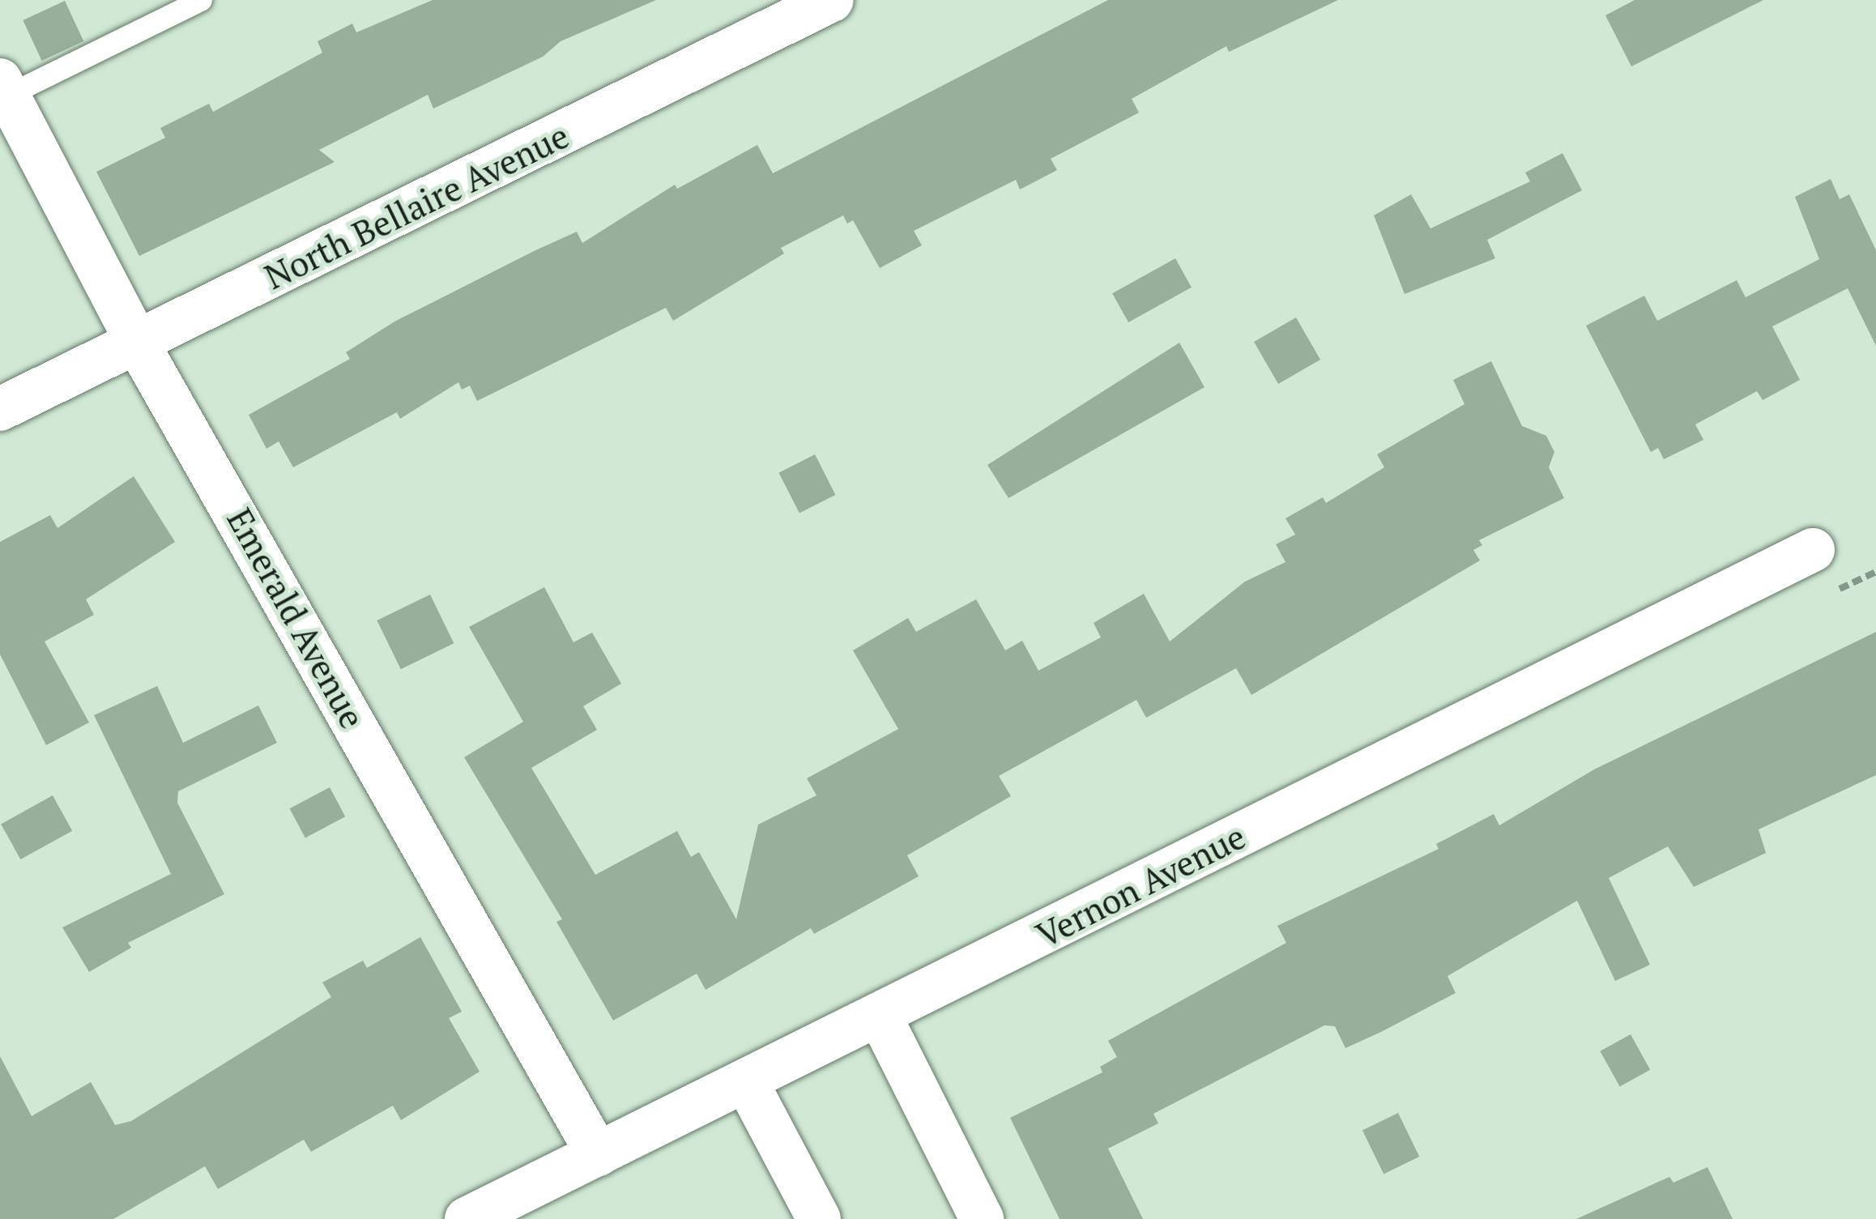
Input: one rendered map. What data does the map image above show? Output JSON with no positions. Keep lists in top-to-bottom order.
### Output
{
  "streets": {
    "street": ["North Bellaire Avenue", "Emerald Avenue", "Vernon Avenue"]
  },
  "crossings": [
    ["North Bellaire Avenue", "Emerald Avenue"],
    ["Emerald Avenue", "Vernon Avenue"]
  ]
}
